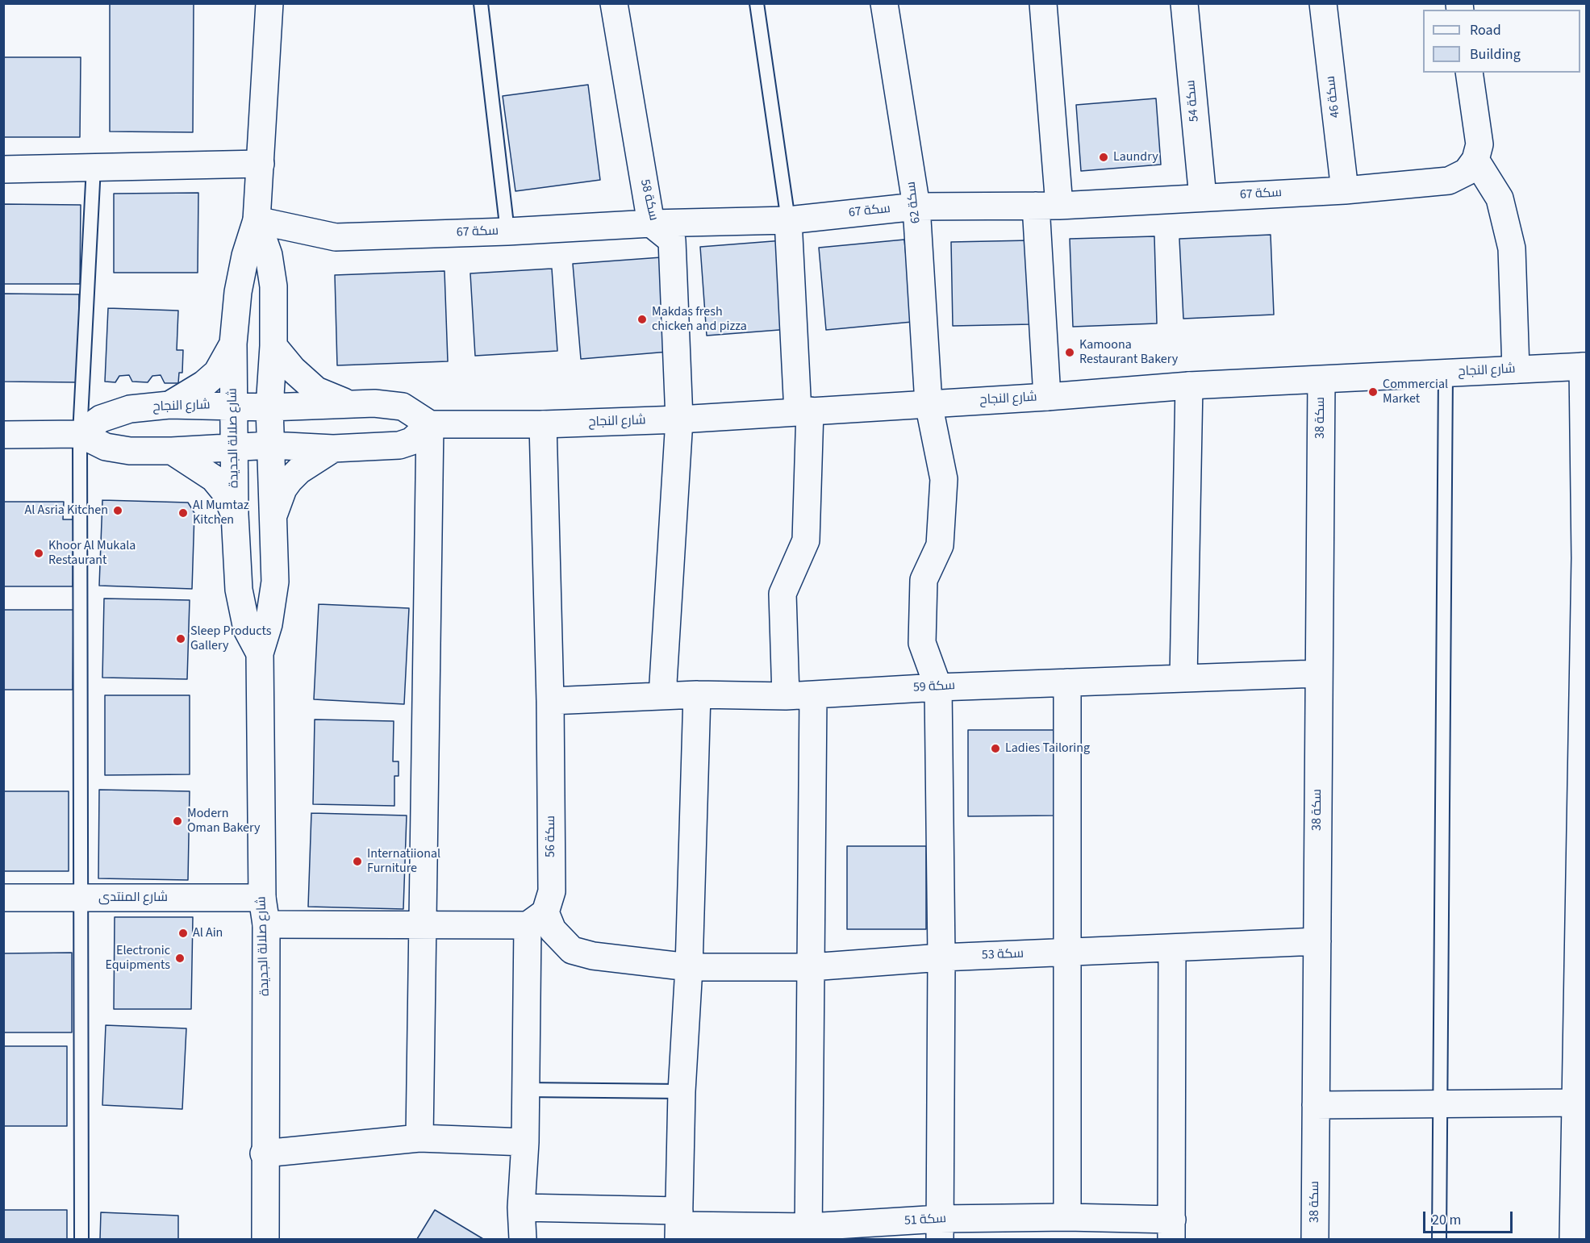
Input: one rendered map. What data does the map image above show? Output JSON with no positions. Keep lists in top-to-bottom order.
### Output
{
  "streets": {
    "street": [
      "سكة 46",
      "سكة 54",
      "سكة 67",
      "سكة 58",
      "سكة 62",
      "شارع النجاح",
      "سكة 38",
      "شارع صلالة الجديدة",
      "سكة 59",
      "سكة 56",
      "شارع المنتدى",
      "سكة 53",
      "سكة 51"
    ]
  },
  "crossings": [
    ["سكة 46", "سكة 67"],
    ["سكة 54", "سكة 67"],
    ["سكة 67", "سكة 58"],
    ["سكة 67", "سكة 62"],
    ["سكة 67", "شارع صلالة الجديدة"],
    ["سكة 58", "شارع النجاح"],
    ["سكة 58", "سكة 59"],
    ["سكة 62", "شارع النجاح"],
    ["سكة 62", "سكة 59"],
    ["سكة 62", "سكة 53"],
    ["سكة 62", "سكة 51"],
    ["شارع النجاح", "سكة 38"],
    ["شارع النجاح", "شارع صلالة الجديدة"],
    ["شارع النجاح", "سكة 56"],
    ["سكة 38", "سكة 59"],
    ["سكة 38", "سكة 53"],
    ["شارع صلالة الجديدة", "شارع المنتدى"],
    ["سكة 59", "سكة 56"],
    ["سكة 56", "سكة 53"],
    ["سكة 56", "سكة 51"],
    ["سكة 53", "سكة 51"]
  ],
  "places": [
    "Laundry",
    "Makdas fresh chicken and pizza",
    "Kamoona Restaurant Bakery",
    "Commercial Market",
    "Al Asria Kitchen",
    "Al Mumtaz Kitchen",
    "Khoor Al Mukala Restaurant",
    "Sleep Products Gallery",
    "Ladies Tailoring",
    "Modern Oman Bakery",
    "Internatiional Furniture",
    "Al Ain",
    "Electronic Equipments"
  ],
  "legend": ["Road", "Building"],
  "scale_bar": "20 m"
}
